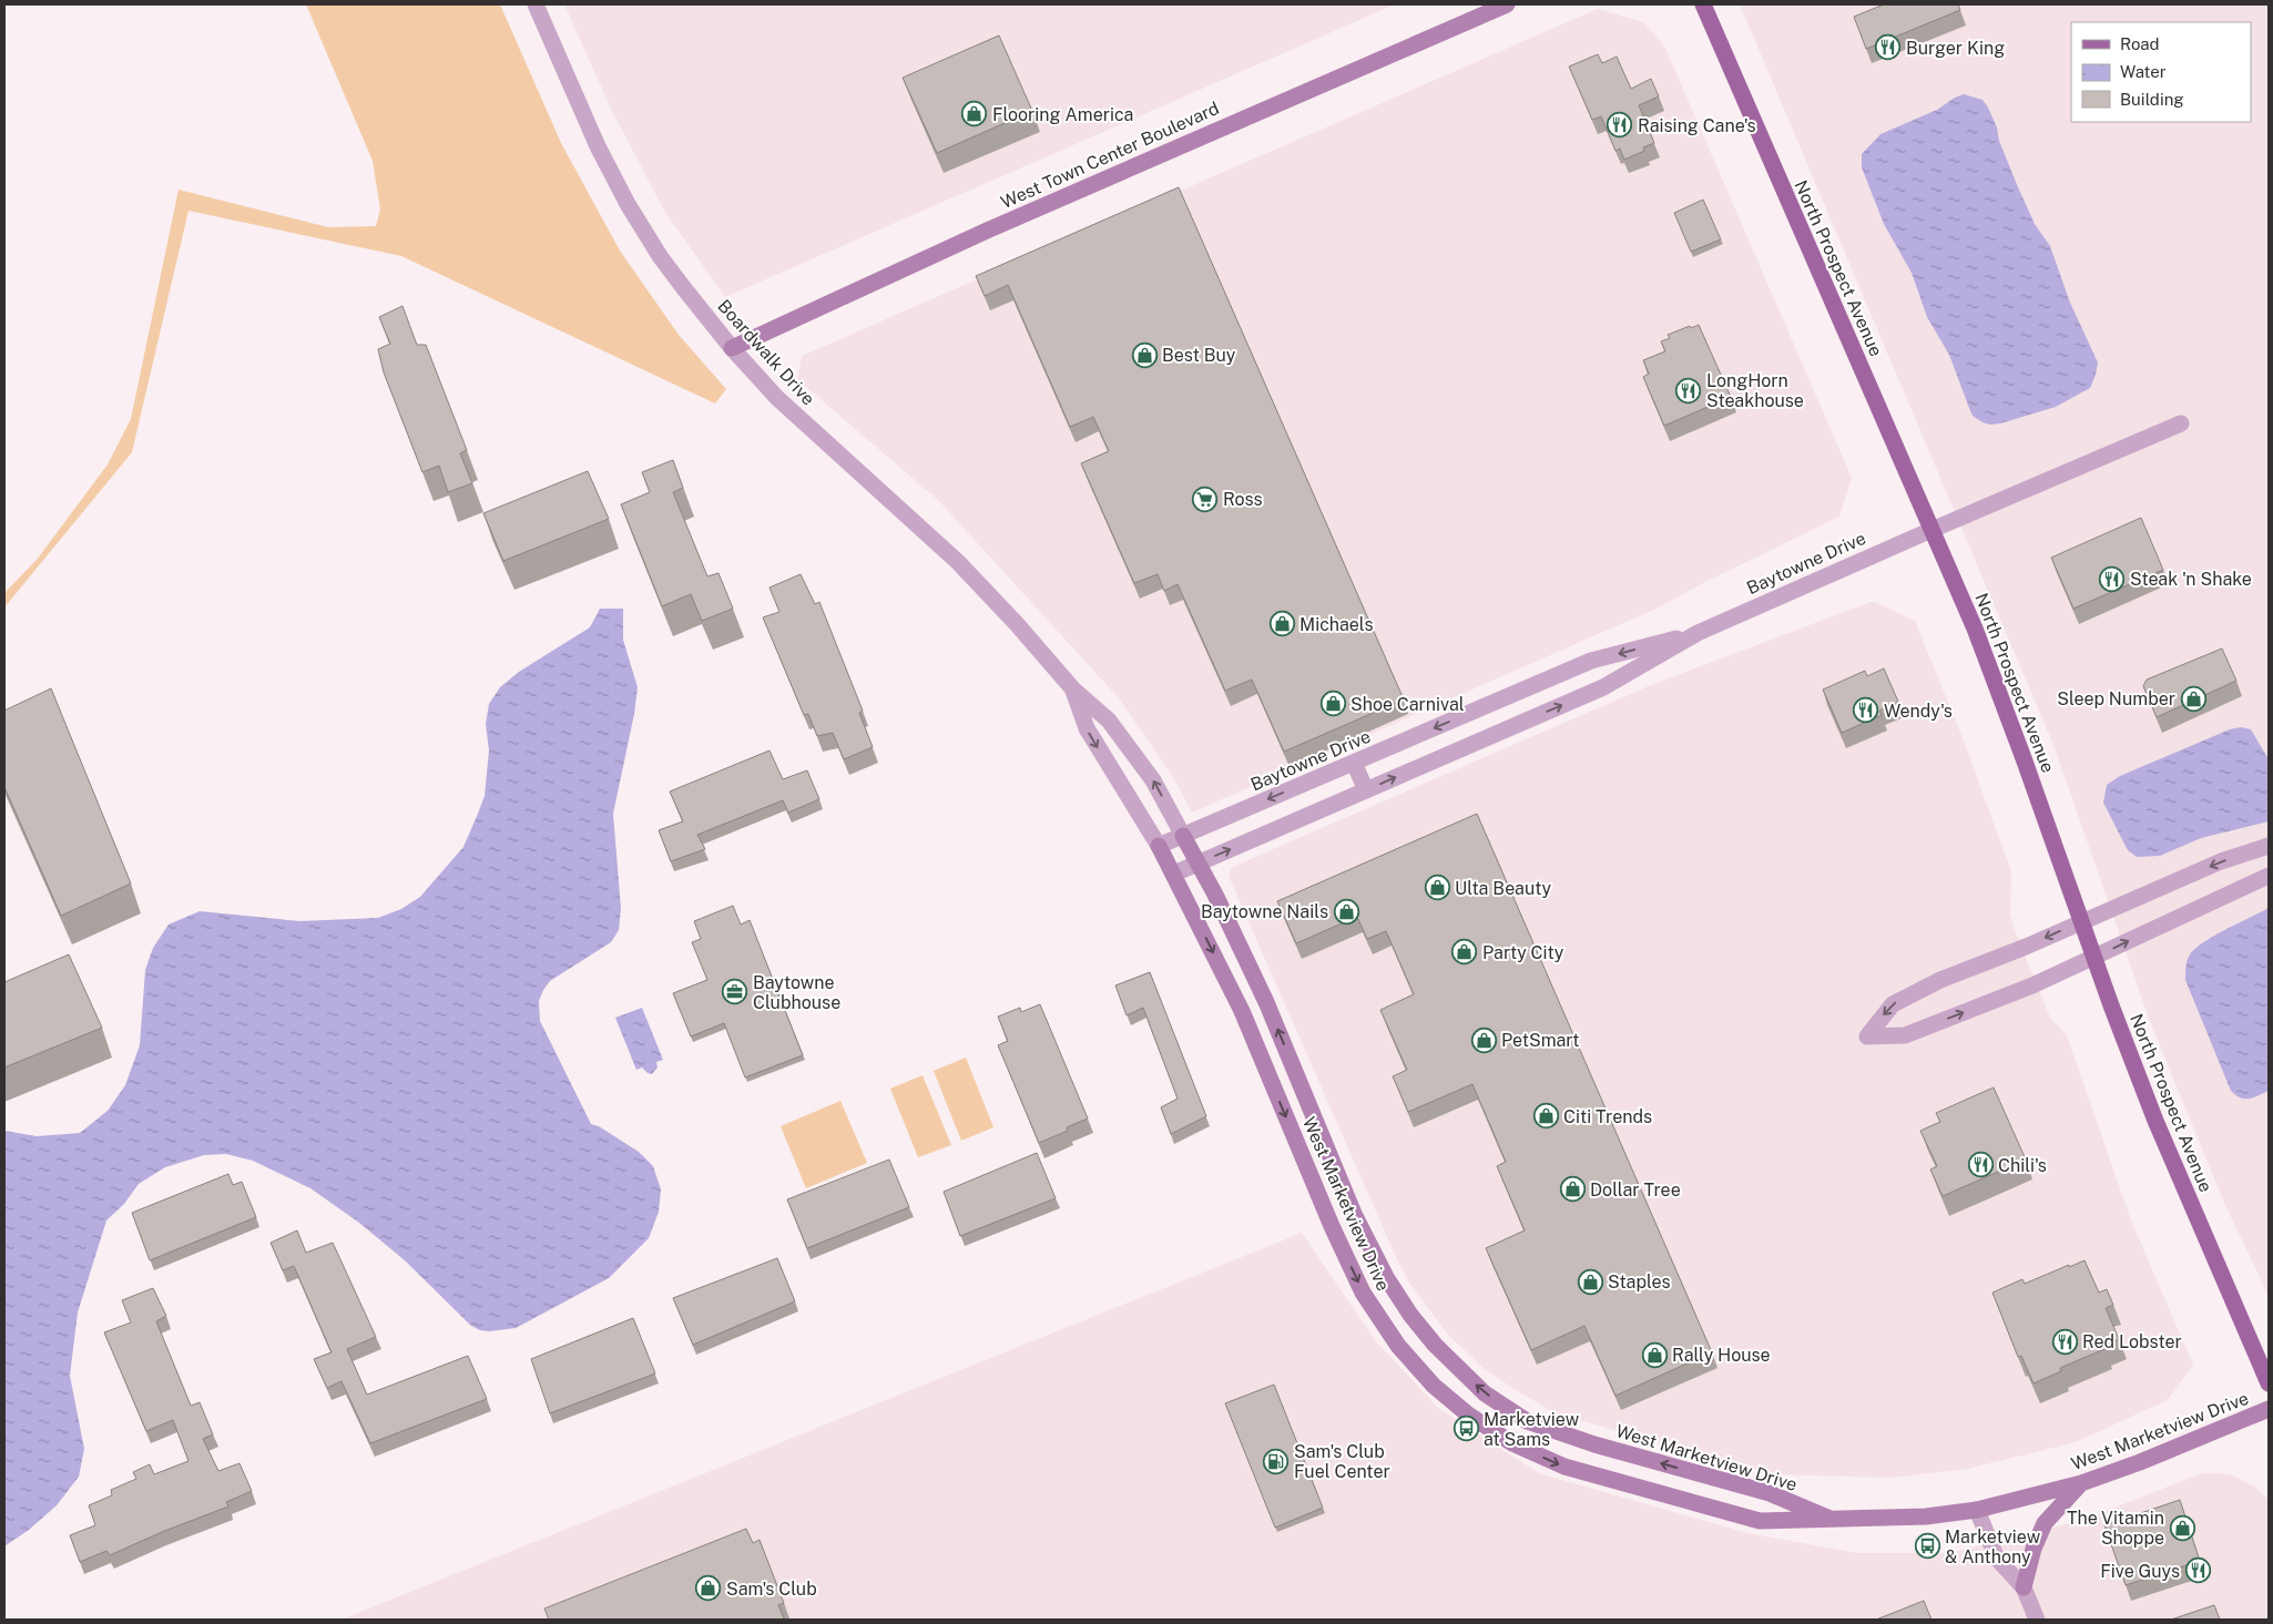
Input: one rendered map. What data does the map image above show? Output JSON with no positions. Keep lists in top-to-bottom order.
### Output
{
  "streets": {
    "main road": ["West Town Center Boulevard", "North Prospect Avenue", "West Marketview Drive"],
    "street": ["Boardwalk Drive", "Baytowne Drive"]
  },
  "crossings": [
    ["West Town Center Boulevard", "Boardwalk Drive"],
    ["North Prospect Avenue", "Baytowne Drive"],
    ["Boardwalk Drive", "Baytowne Drive"],
    ["Boardwalk Drive", "West Marketview Drive"],
    ["Baytowne Drive", "West Marketview Drive"]
  ],
  "places": {
    "restaurant": [
      "Burger King",
      "Raising Cane's",
      "LongHorn Steakhouse",
      "Steak 'n Shake",
      "Wendy's",
      "Chili's",
      "Red Lobster",
      "Five Guys"
    ],
    "shop": [
      "Flooring America",
      "Best Buy",
      "Michaels",
      "Sleep Number",
      "Shoe Carnival",
      "Ulta Beauty",
      "Baytowne Nails",
      "Party City",
      "PetSmart",
      "Citi Trends",
      "Dollar Tree",
      "Staples",
      "Rally House",
      "The Vitamin Shoppe",
      "Sam's Club"
    ],
    "supermarket": ["Ross"],
    "office": ["Baytowne Clubhouse"],
    "bus stop": ["Marketview at Sams", "Marketview & Anthony"],
    "fuel station": ["Sam's Club Fuel Center"]
  },
  "legend": ["Road", "Water", "Building"]
}
